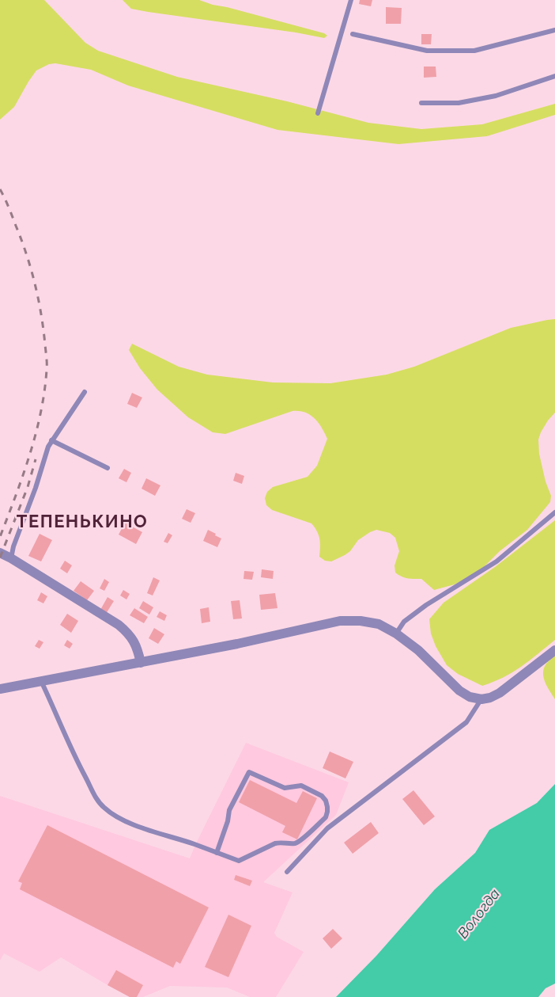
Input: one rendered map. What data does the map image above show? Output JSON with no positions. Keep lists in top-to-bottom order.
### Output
{
  "districts": ["ТЕПЕНЬКИНО"],
  "water": ["Вологда"]
}
